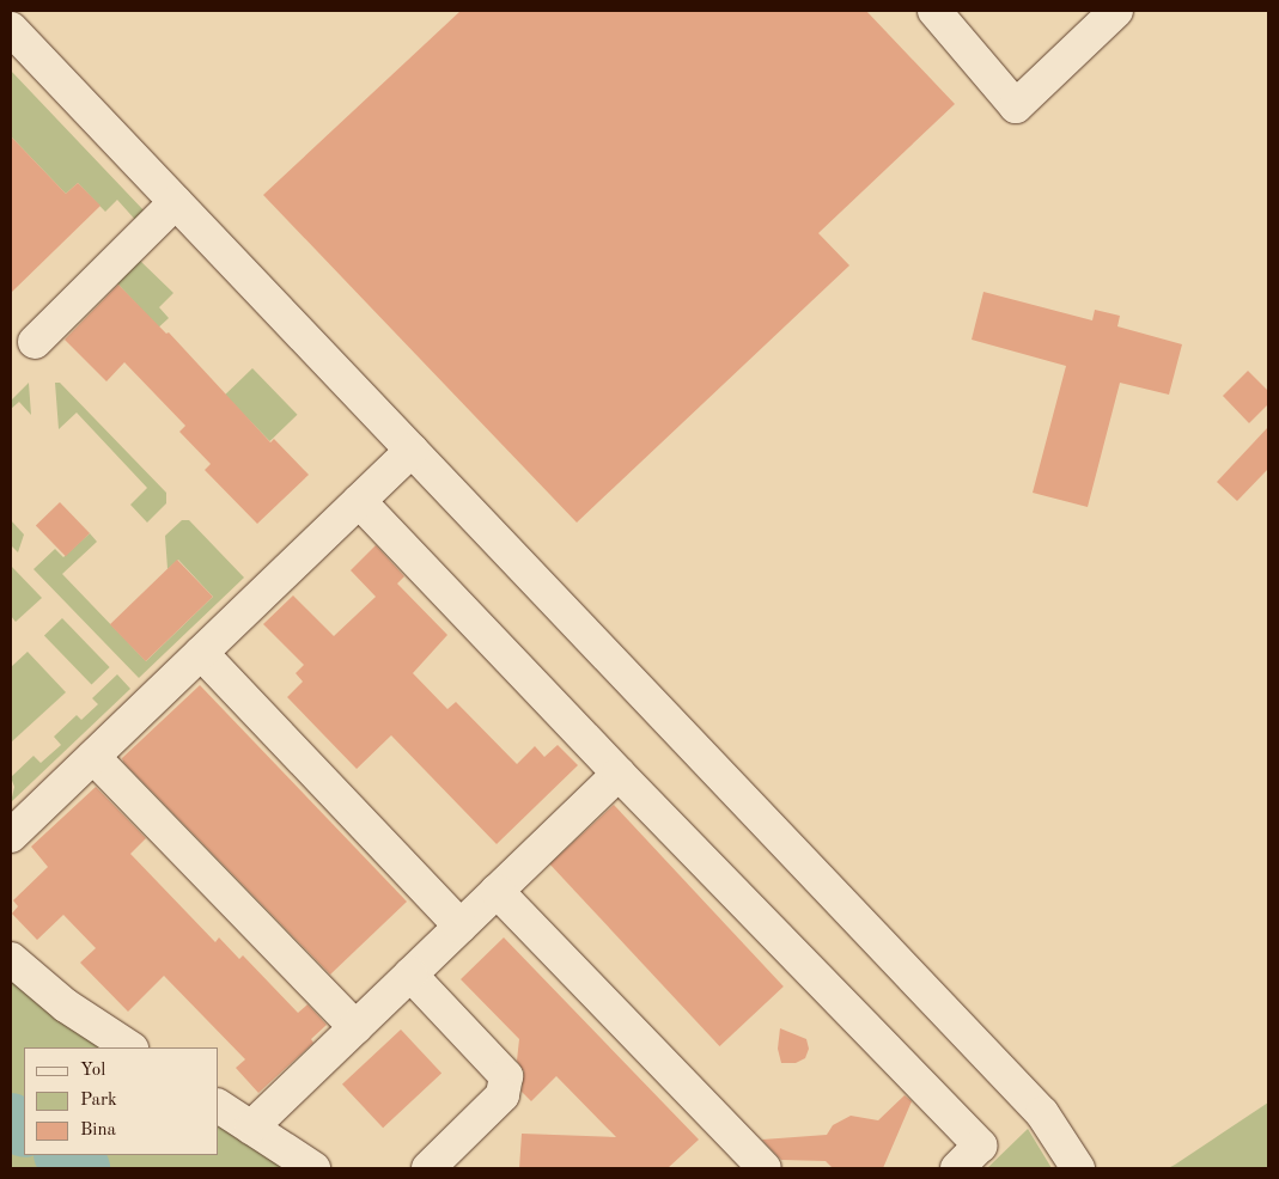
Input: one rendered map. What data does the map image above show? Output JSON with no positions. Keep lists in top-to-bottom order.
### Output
{
  "legend": ["Yol", "Park", "Bina"]
}
